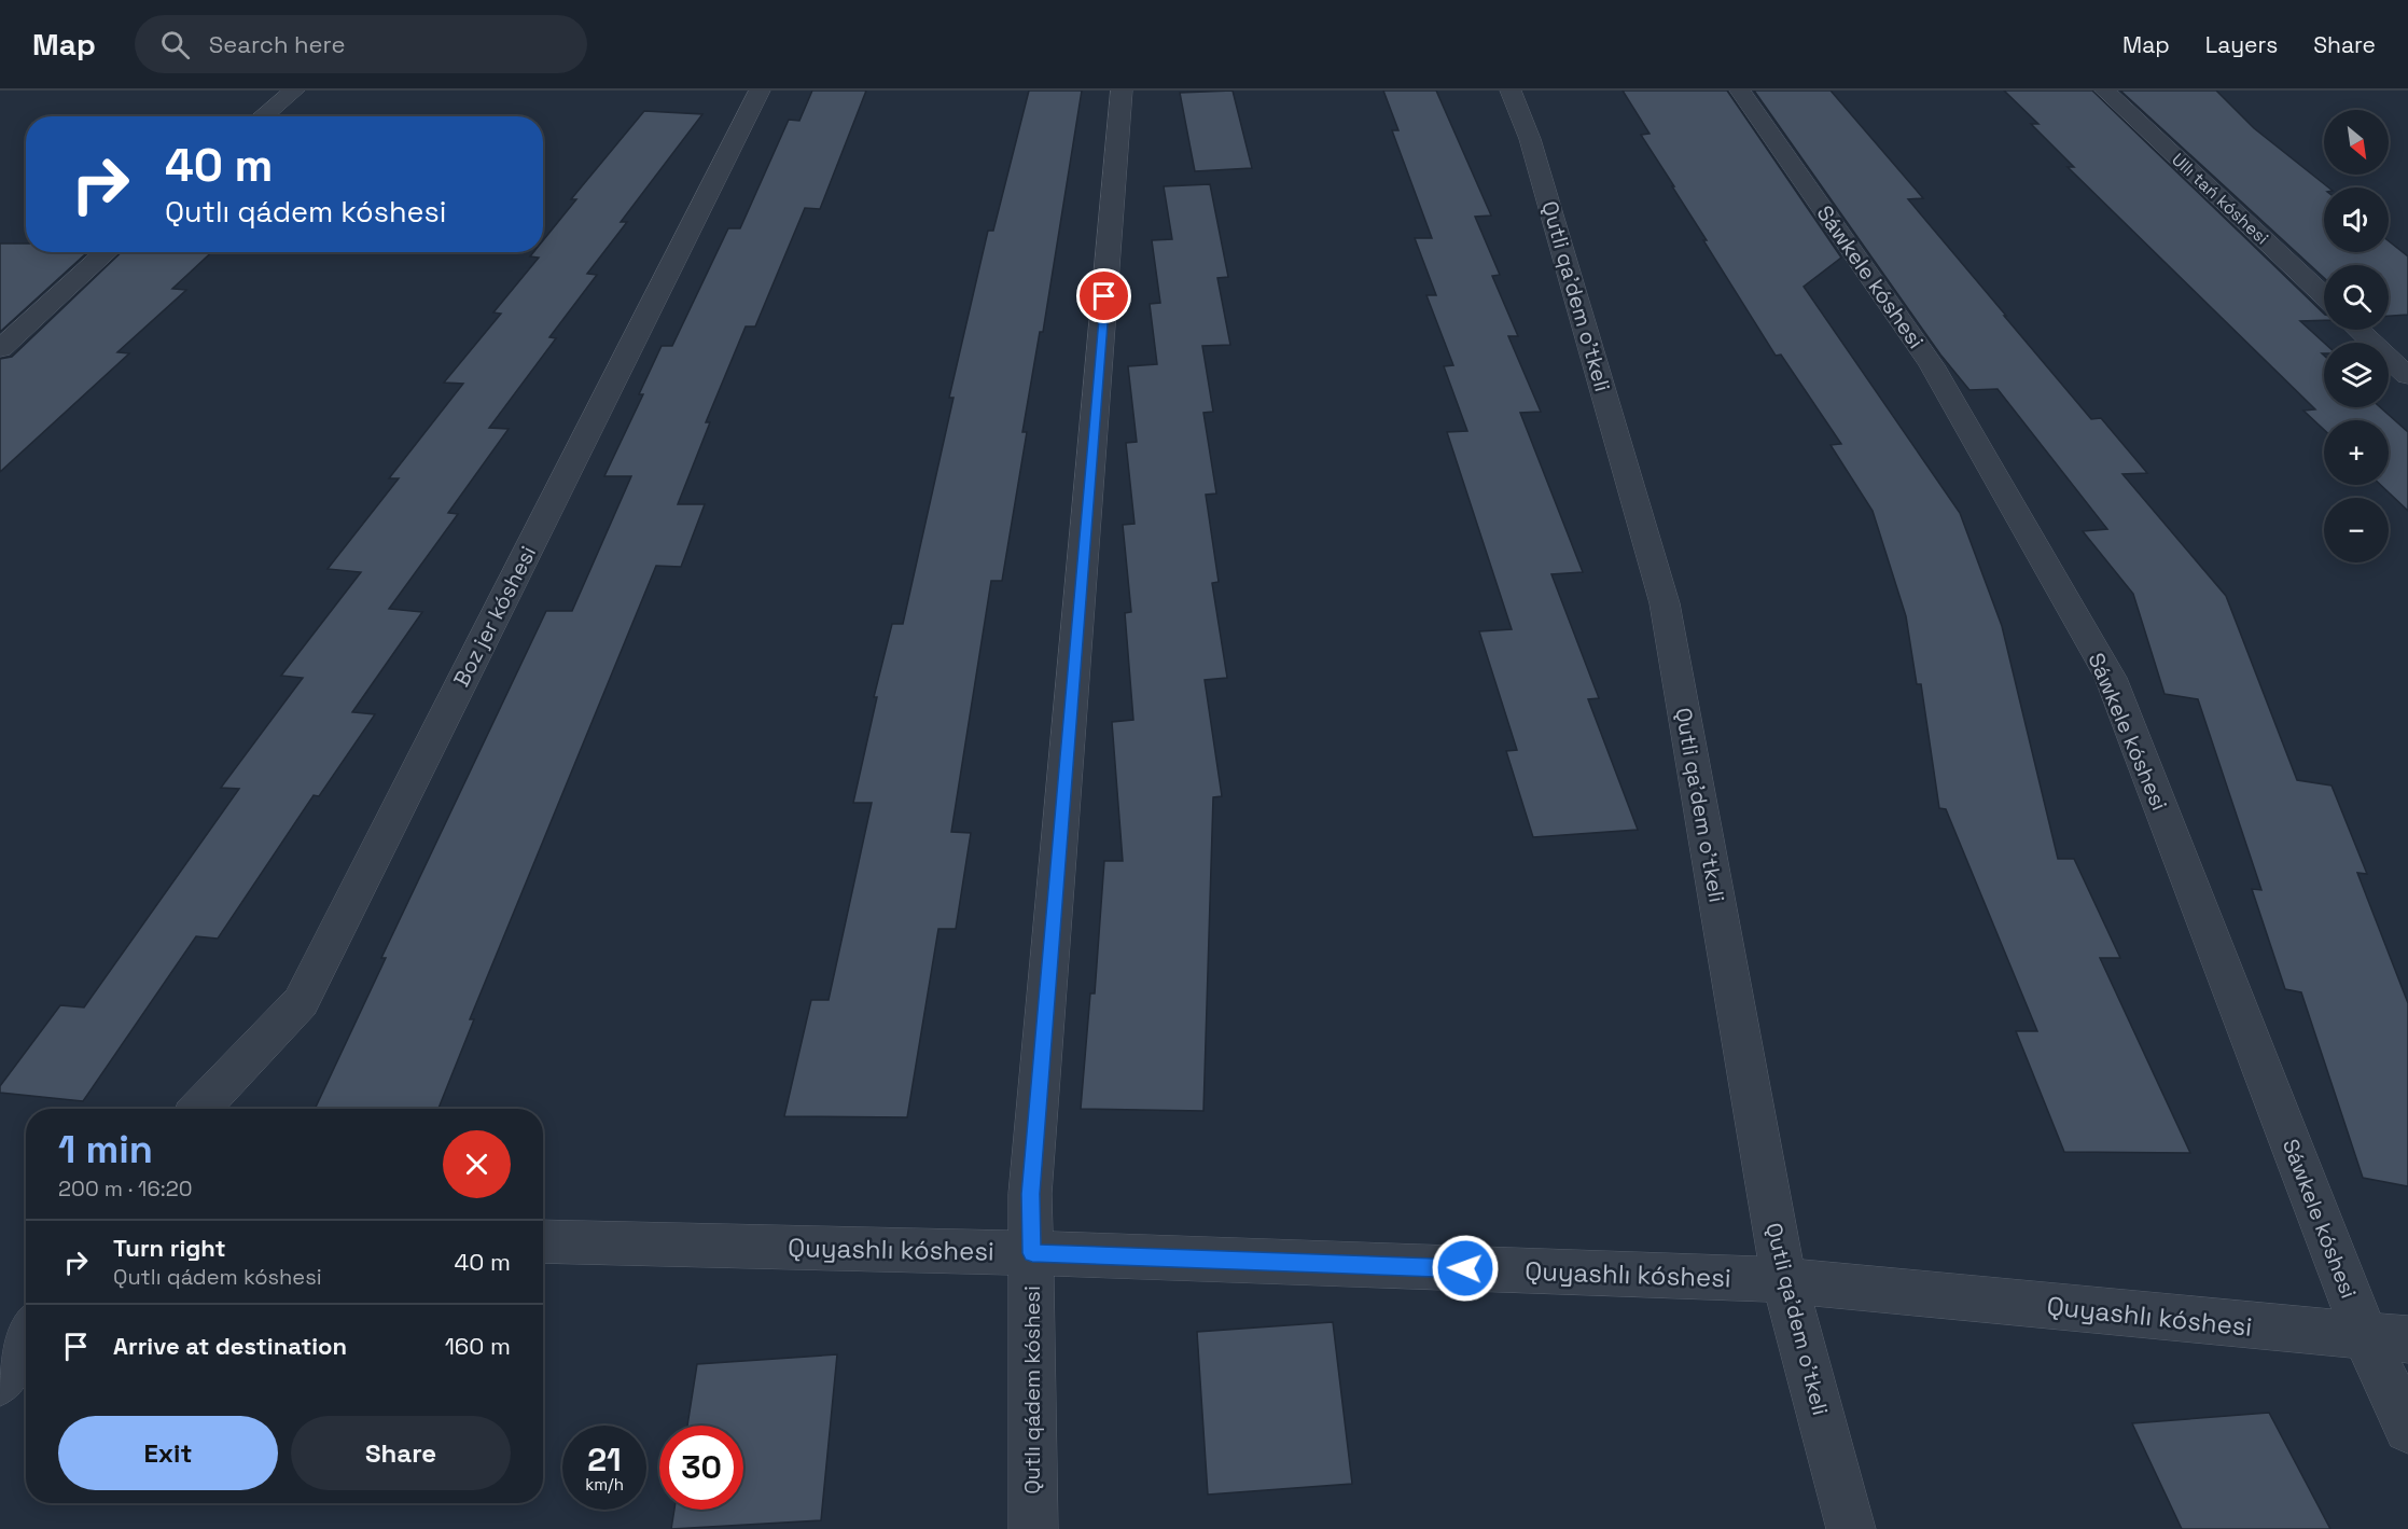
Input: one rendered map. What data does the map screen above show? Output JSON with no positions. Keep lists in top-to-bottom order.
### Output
{
  "streets": {
    "street": [
      "Ullı tań kóshesi",
      "Sáwkele kóshesi",
      "Qutli qa'dem o'tkeli",
      "Boz jer kóshesi",
      "Quyashlı kóshesi",
      "Qutlı qádem kóshesi"
    ]
  },
  "crossings": [
    ["Sáwkele kóshesi", "Quyashlı kóshesi"],
    ["Qutli qa'dem o'tkeli", "Quyashlı kóshesi"],
    ["Quyashlı kóshesi", "Qutlı qádem kóshesi"]
  ],
  "north": "bottom right",
  "page": {
    "header": "Map",
    "search": "Search here",
    "nav": ["Map", "Layers", "Share"],
    "map_buttons": ["+", "−"],
    "turn": ["40 m", "Qutlı qádem kóshesi"],
    "heading": ["1 min", "200 m · 16:20"],
    "list": [
      {
        "name": "Turn right",
        "note": "Qutlı qádem kóshesi",
        "value": "40 m"
      },
      {
        "name": "Arrive at destination",
        "value": "160 m"
      }
    ],
    "buttons": ["Exit", "Share"],
    "speed": "21 km/h",
    "limit": "30"
  }
}
